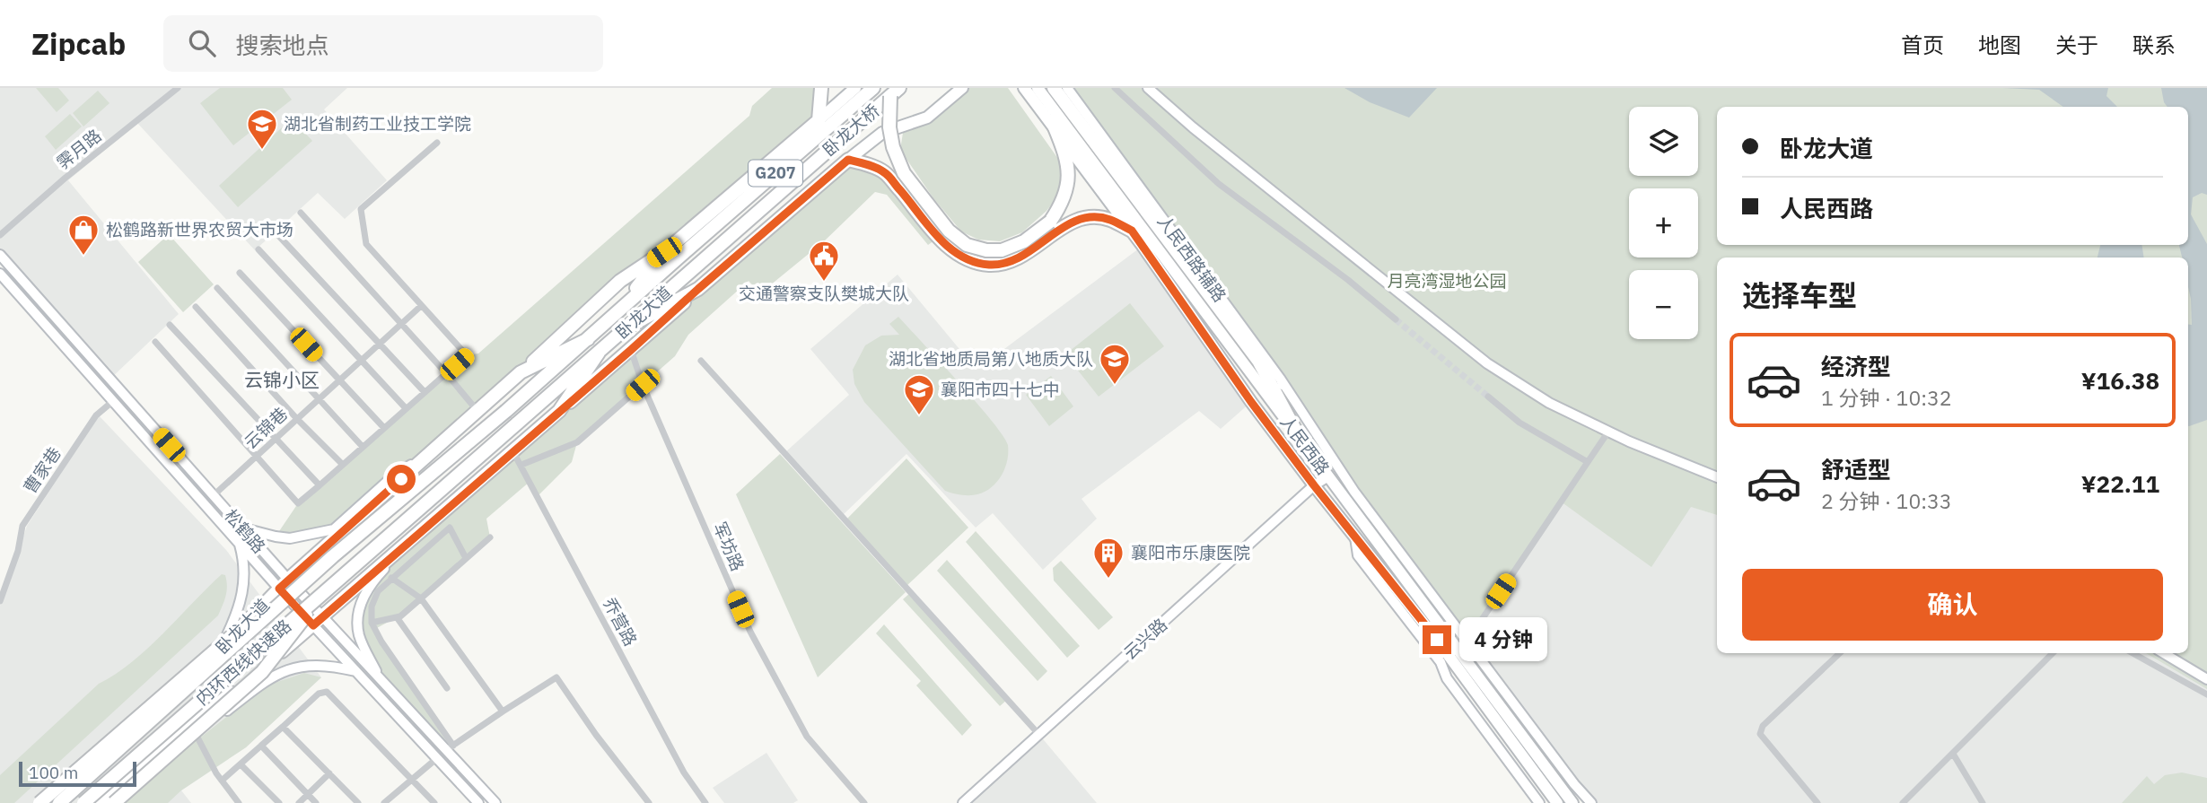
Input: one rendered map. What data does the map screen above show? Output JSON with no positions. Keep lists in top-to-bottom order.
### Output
{
  "streets": {
    "highway": [
      "卧龙大桥",
      "G207",
      "卧龙大道",
      "内环西线快速路"
    ],
    "main road": [
      "人民西路辅路",
      "人民西路",
      "松鹤路",
      "云兴路"
    ],
    "street": [
      "霁月路",
      "云锦巷",
      "曹家巷",
      "军坊路",
      "乔营路"
    ]
  },
  "crossings": [
    ["卧龙大桥", "卧龙大道"],
    ["人民西路辅路", "人民西路"],
    ["卧龙大道", "松鹤路"],
    ["卧龙大道", "乔营路"],
    ["卧龙大道", "内环西线快速路"],
    ["云锦巷", "松鹤路"],
    ["人民西路", "云兴路"],
    ["曹家巷", "松鹤路"]
  ],
  "districts": ["云锦小区"],
  "parks": ["月亮湾湿地公园"],
  "places": {
    "school or university": ["湖北省制药工业技工学院", "湖北省地质局第八地质大队", "襄阳市四十七中"],
    "shop": ["松鹤路新世界农贸大市场"],
    "public building": ["交通警察支队樊城大队"],
    "building": ["襄阳市乐康医院"]
  },
  "scale_bar": "100 m",
  "page": {
    "header": "Zipcab",
    "search": "搜索地点",
    "nav": [
      "首页",
      "地图",
      "关于",
      "联系"
    ],
    "map_buttons": ["+", "−"],
    "banner": ["卧龙大道", "人民西路"],
    "heading": "选择车型",
    "list": [
      {
        "name": "经济型",
        "note": "1 分钟 · 10:32",
        "value": "¥16.38"
      },
      {
        "name": "舒适型",
        "note": "2 分钟 · 10:33",
        "value": "¥22.11"
      }
    ],
    "buttons": "确认",
    "bubble": "4 分钟",
    "scale": "100 m"
  }
}
